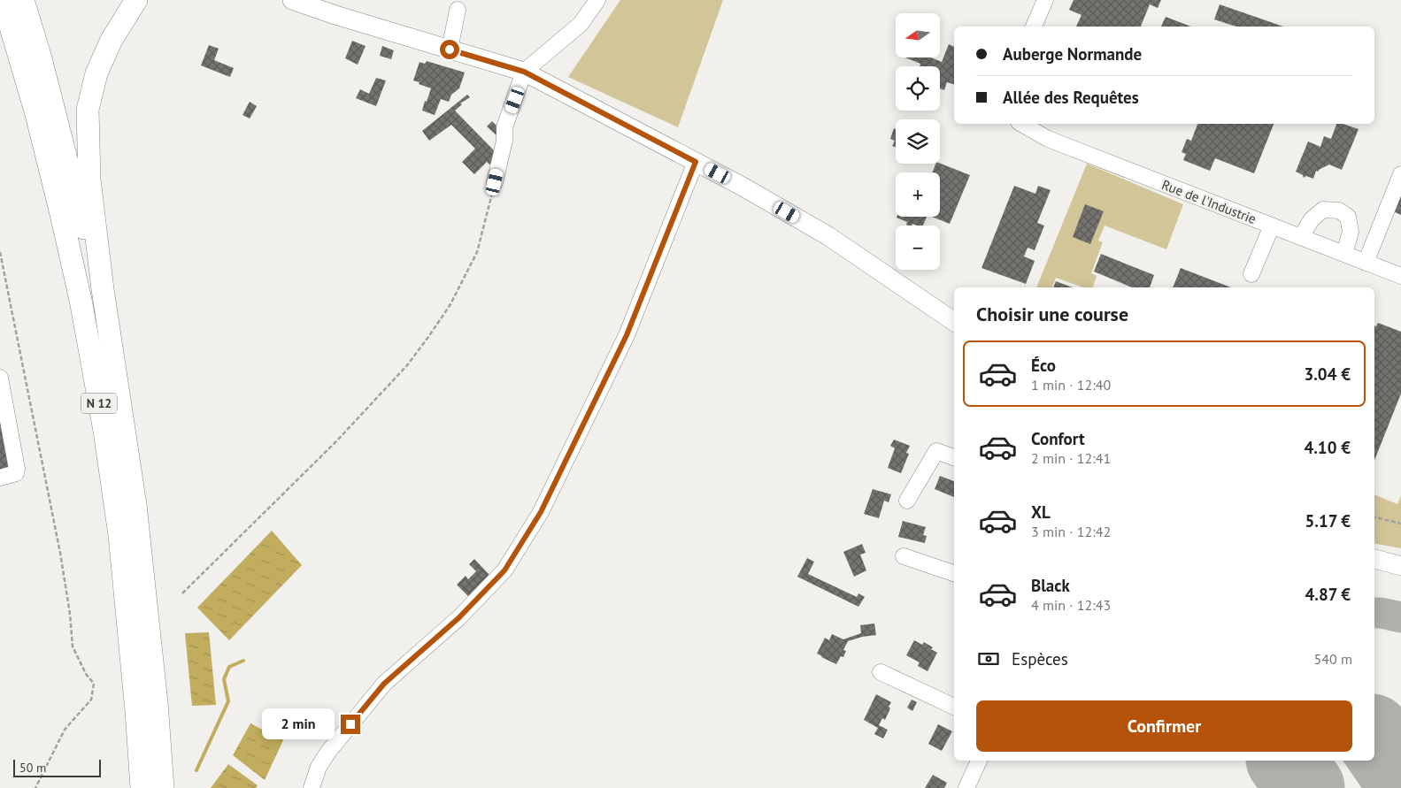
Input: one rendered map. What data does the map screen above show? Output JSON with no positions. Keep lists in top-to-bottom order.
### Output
{
  "streets": {
    "highway": ["N 12"],
    "street": ["Rue de l'Industrie"]
  },
  "scale_bar": "50 m",
  "north": "left",
  "page": {
    "map_buttons": ["+", "−"],
    "banner": ["Auberge Normande", "Allée des Requêtes"],
    "heading": "Choisir une course",
    "list": [
      {
        "name": "Éco",
        "note": "1 min · 12:40",
        "value": "3.04 €"
      },
      {
        "name": "Confort",
        "note": "2 min · 12:41",
        "value": "4.10 €"
      },
      {
        "name": "XL",
        "note": "3 min · 12:42",
        "value": "5.17 €"
      },
      {
        "name": "Black",
        "note": "4 min · 12:43",
        "value": "4.87 €"
      }
    ],
    "pay": ["Espèces", "540 m"],
    "buttons": "Confirmer",
    "bubble": "2 min",
    "scale": "50 m"
  }
}
